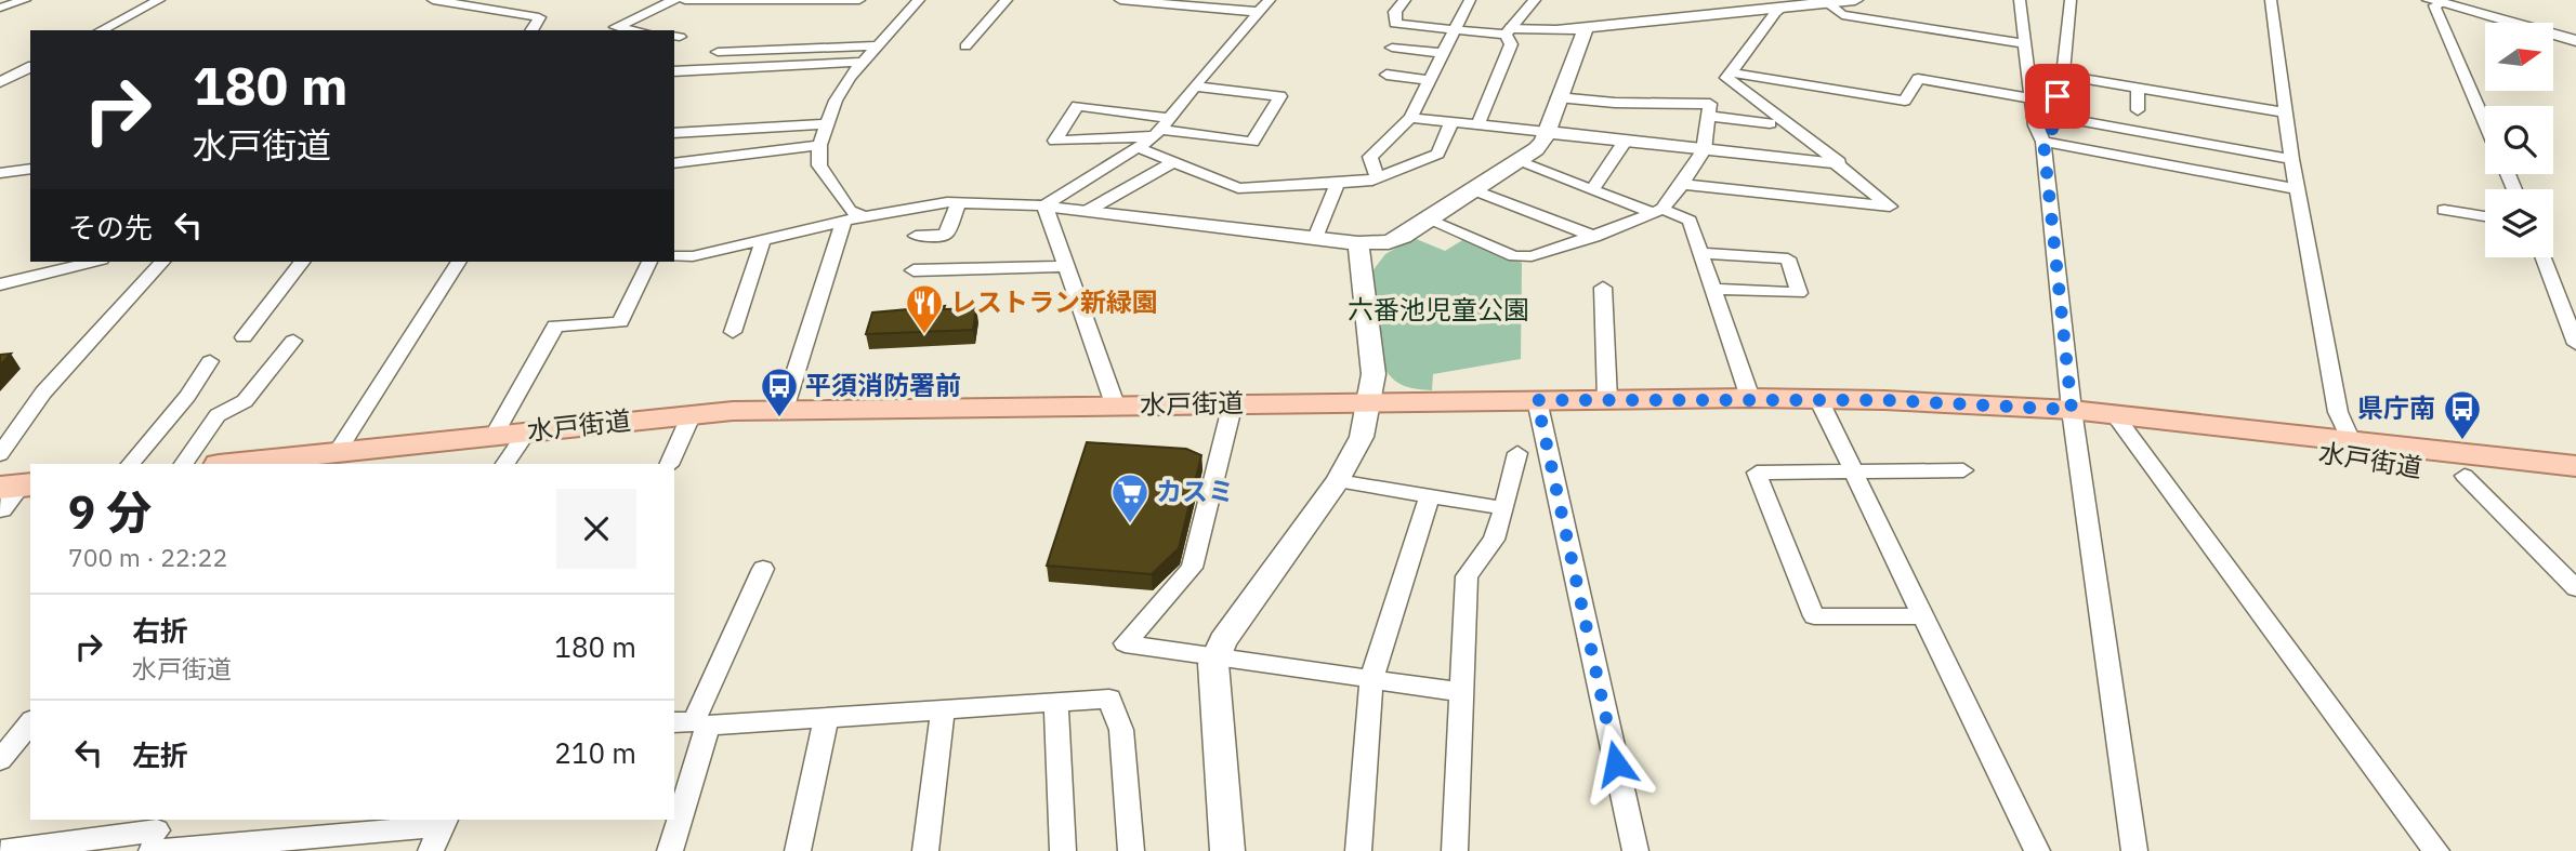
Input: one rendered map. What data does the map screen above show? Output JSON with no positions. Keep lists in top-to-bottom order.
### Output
{
  "streets": {
    "main road": ["水戸街道"]
  },
  "parks": ["六番池児童公園"],
  "places": {
    "restaurant": ["レストラン新緑園"],
    "bus stop": ["平須消防署前", "県庁南"],
    "supermarket": ["カスミ"]
  },
  "north": "right",
  "page": {
    "turn": ["180 m", "水戸街道"],
    "then": "その先",
    "heading": ["9 分", "700 m · 22:22"],
    "list": [
      {
        "name": "右折",
        "note": "水戸街道",
        "value": "180 m"
      },
      {
        "name": "左折",
        "value": "210 m"
      }
    ]
  }
}
